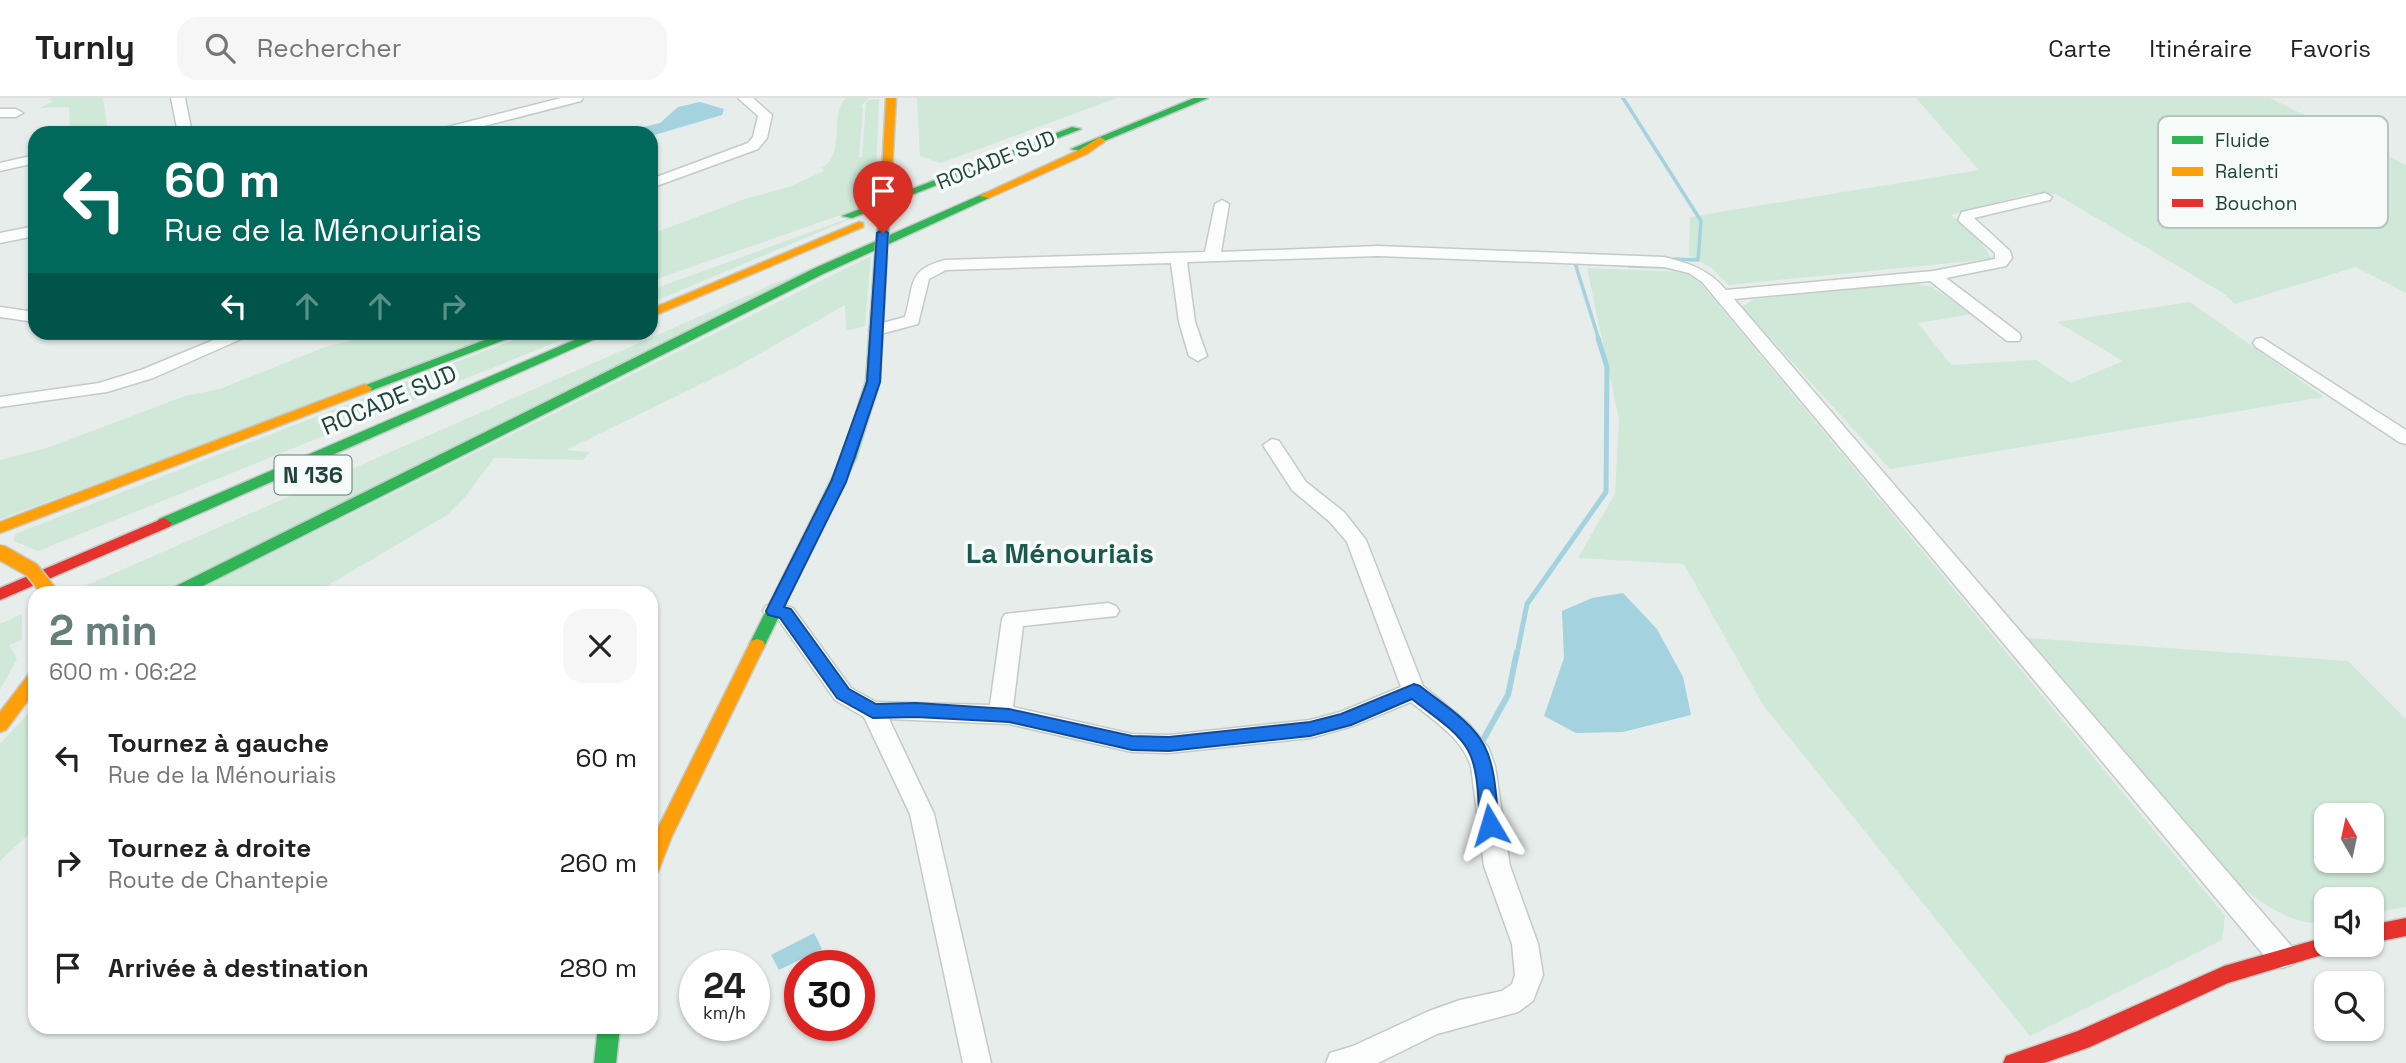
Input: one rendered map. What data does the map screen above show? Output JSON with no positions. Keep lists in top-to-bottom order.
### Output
{
  "streets": {
    "main road": ["ROCADE SUD", "N 136"]
  },
  "districts": ["La Ménouriais"],
  "legend": ["Fluide", "Ralenti", "Bouchon"],
  "north": "top",
  "page": {
    "header": "Turnly",
    "search": "Rechercher",
    "nav": ["Carte", "Itinéraire", "Favoris"],
    "turn": ["60 m", "Rue de la Ménouriais"],
    "heading": ["2 min", "600 m · 06:22"],
    "list": [
      {
        "name": "Tournez à gauche",
        "note": "Rue de la Ménouriais",
        "value": "60 m"
      },
      {
        "name": "Tournez à droite",
        "note": "Route de Chantepie",
        "value": "260 m"
      },
      {
        "name": "Arrivée à destination",
        "value": "280 m"
      }
    ],
    "speed": "24 km/h",
    "limit": "30"
  }
}
